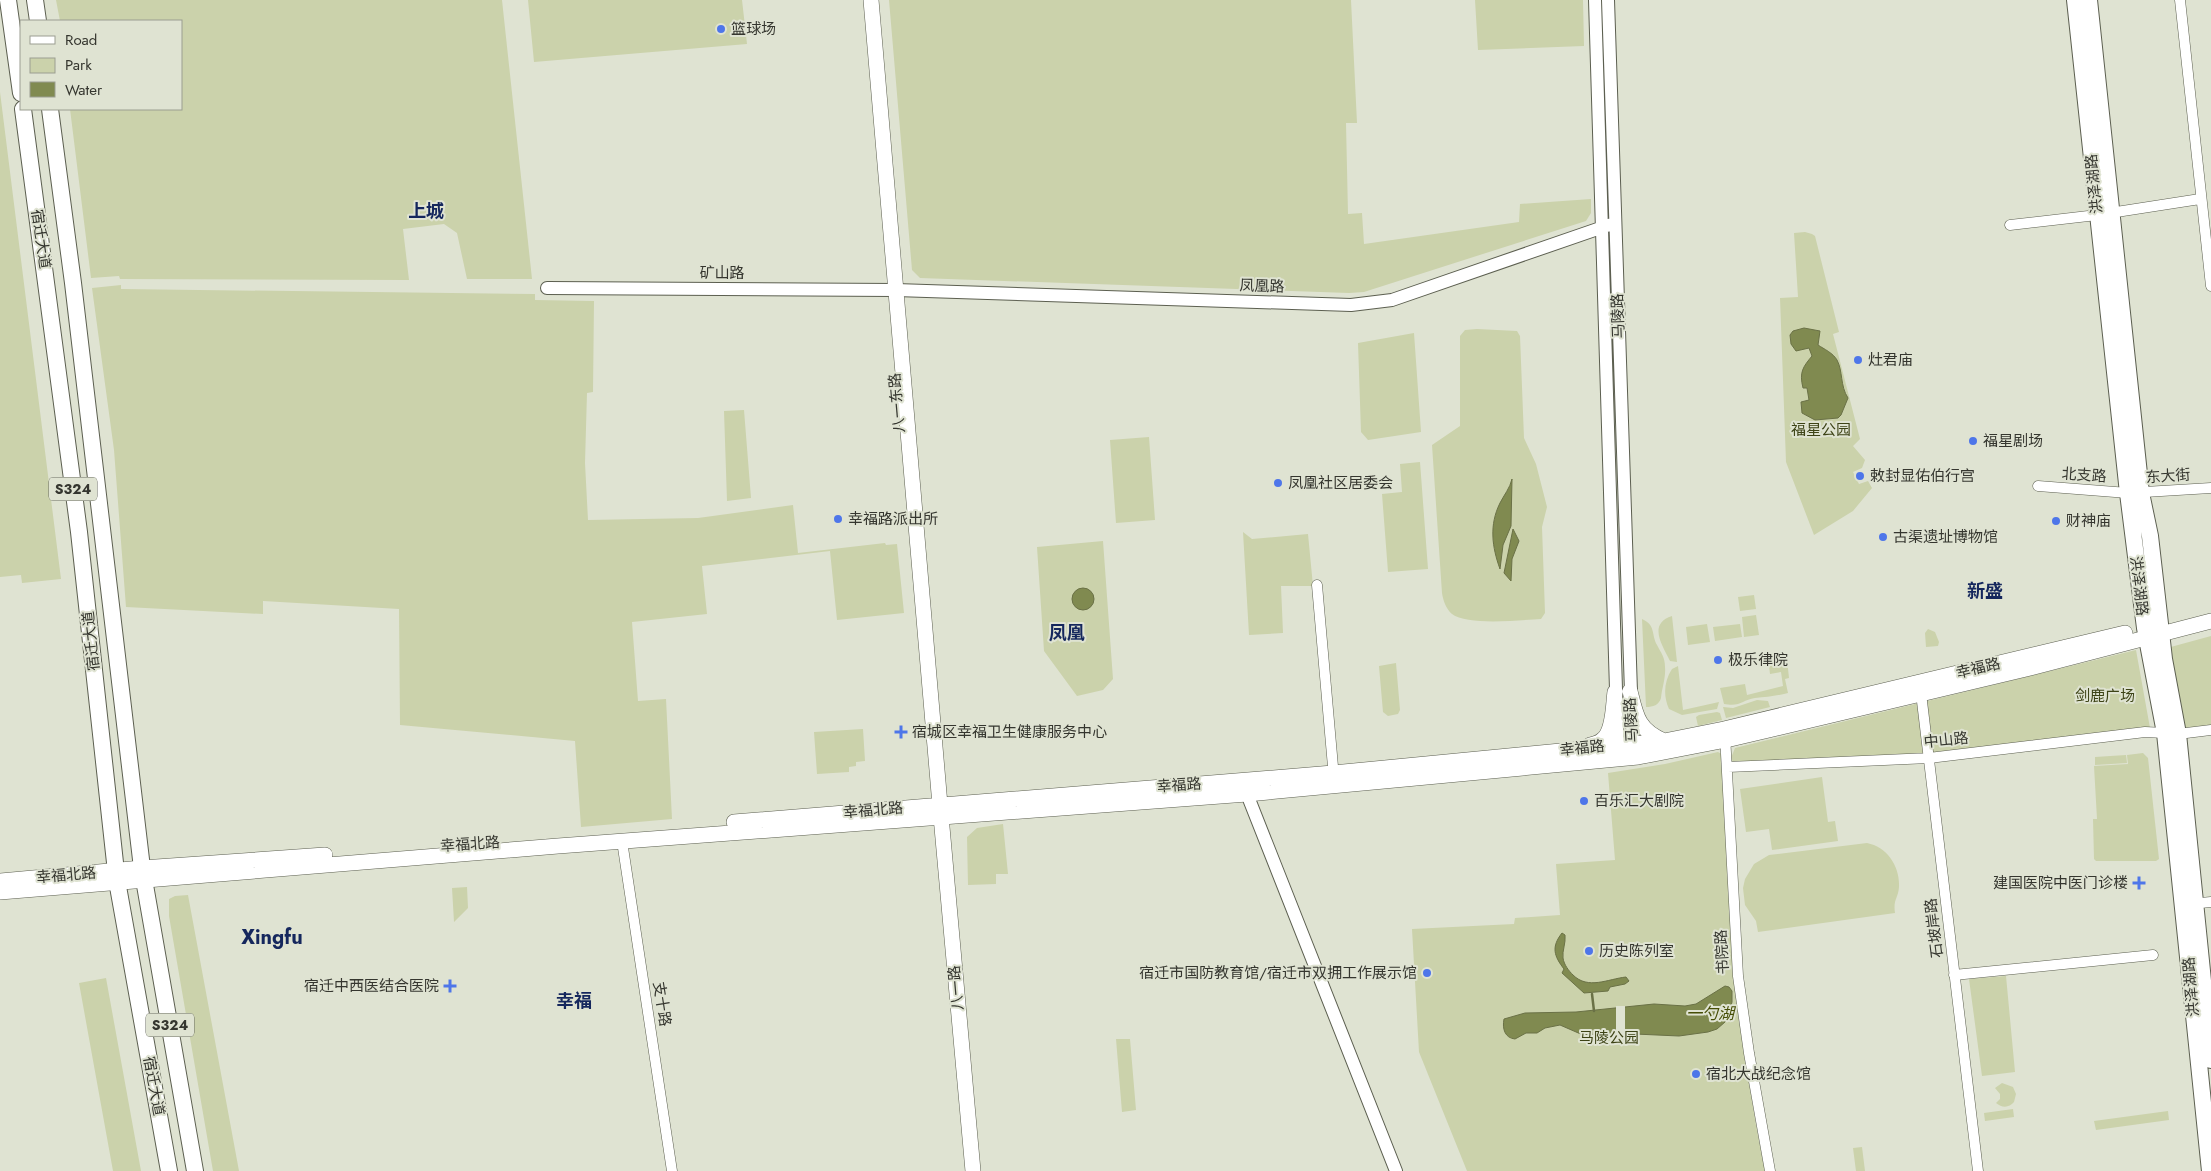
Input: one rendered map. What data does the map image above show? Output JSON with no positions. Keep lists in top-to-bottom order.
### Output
{
  "streets": {
    "main road": [
      "洪泽湖路",
      "宿迁大道",
      "八一东路",
      "S324",
      "幸福路",
      "幸福北路",
      "八一路"
    ],
    "street": [
      "矿山路",
      "凤凰路",
      "马陵路",
      "北支路",
      "东大街",
      "中山路",
      "石坡岸路",
      "书院路",
      "支十路"
    ]
  },
  "crossings": [
    ["洪泽湖路", "北支路"],
    ["洪泽湖路", "东大街"],
    ["洪泽湖路", "幸福路"],
    ["洪泽湖路", "中山路"],
    ["宿迁大道", "幸福北路"],
    ["矿山路", "凤凰路"],
    ["矿山路", "八一东路"],
    ["凤凰路", "马陵路"],
    ["凤凰路", "八一东路"],
    ["马陵路", "幸福路"],
    ["八一东路", "幸福路"],
    ["八一东路", "幸福北路"],
    ["八一东路", "八一路"],
    ["北支路", "东大街"],
    ["幸福路", "幸福北路"],
    ["幸福路", "石坡岸路"],
    ["幸福路", "书院路"],
    ["幸福路", "八一路"],
    ["中山路", "石坡岸路"],
    ["中山路", "书院路"],
    ["幸福北路", "八一路"],
    ["幸福北路", "支十路"]
  ],
  "districts": [
    "上城",
    "新盛",
    "凤凰",
    "Xingfu",
    "幸福"
  ],
  "water": ["一勺湖"],
  "parks": ["福星公园", "剑鹿广场", "马陵公园"],
  "places": {
    "other": [
      "篮球场",
      "灶君庙",
      "福星剧场",
      "敕封显佑伯行宫",
      "凤凰社区居委会",
      "幸福路派出所",
      "财神庙",
      "古渠遗址博物馆",
      "极乐律院",
      "百乐汇大剧院",
      "历史陈列室",
      "宿迁市国防教育馆/宿迁市双拥工作展示馆",
      "宿北大战纪念馆"
    ],
    "health": ["宿城区幸福卫生健康服务中心", "建国医院中医门诊楼", "宿迁中西医结合医院"]
  },
  "legend": ["Road", "Park", "Water"]
}
